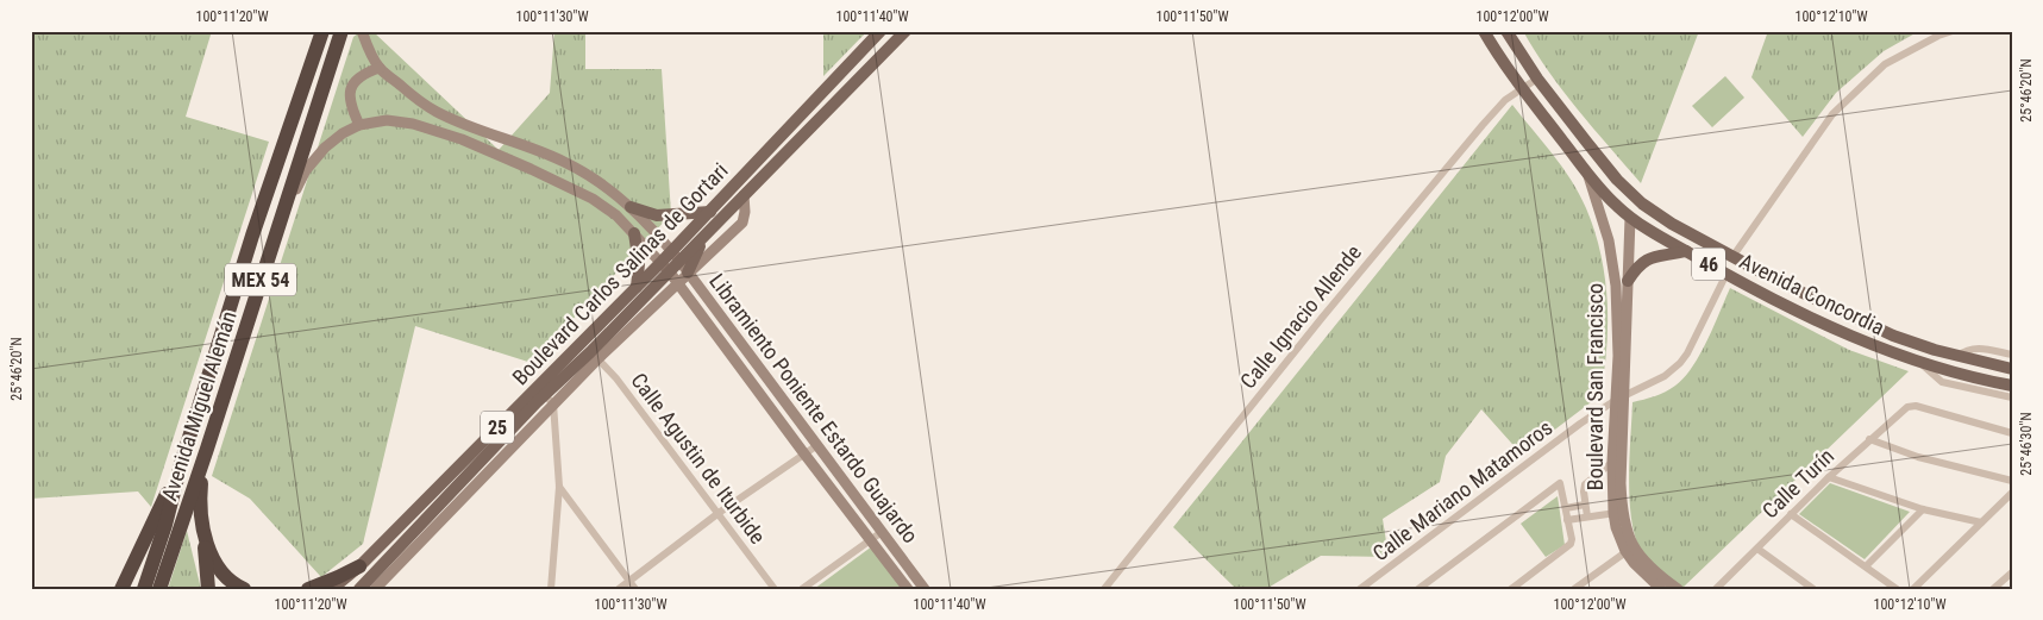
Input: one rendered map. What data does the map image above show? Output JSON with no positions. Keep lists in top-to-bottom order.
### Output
{
  "streets": {
    "highway": ["MEX 54", "Avenida Miguel Alemán"],
    "main road": [
      "46",
      "Boulevard Carlos Salinas de Gortari",
      "Avenida Concordia",
      "25"
    ],
    "street": [
      "Calle Ignacio Allende",
      "Boulevard San Francisco",
      "Libramiento Poniente Estardo Guajardo",
      "Calle Agustin de Iturbide",
      "Calle Turín",
      "Calle Mariano Matamoros"
    ]
  },
  "crossings": [
    ["Boulevard Carlos Salinas de Gortari", "Libramiento Poniente Estardo Guajardo"],
    ["Boulevard Carlos Salinas de Gortari", "Calle Agustin de Iturbide"],
    ["Avenida Concordia", "Calle Ignacio Allende"],
    ["Avenida Concordia", "Boulevard San Francisco"],
    ["Avenida Concordia", "Calle Mariano Matamoros"],
    ["Boulevard San Francisco", "Calle Mariano Matamoros"]
  ],
  "coordinates": [
    "100°11'20\"W",
    "100°11'30\"W",
    "100°11'40\"W",
    "100°11'50\"W",
    "100°12'00\"W",
    "100°12'10\"W",
    "25°46'20\"N",
    "25°46'30\"N"
  ]
}
